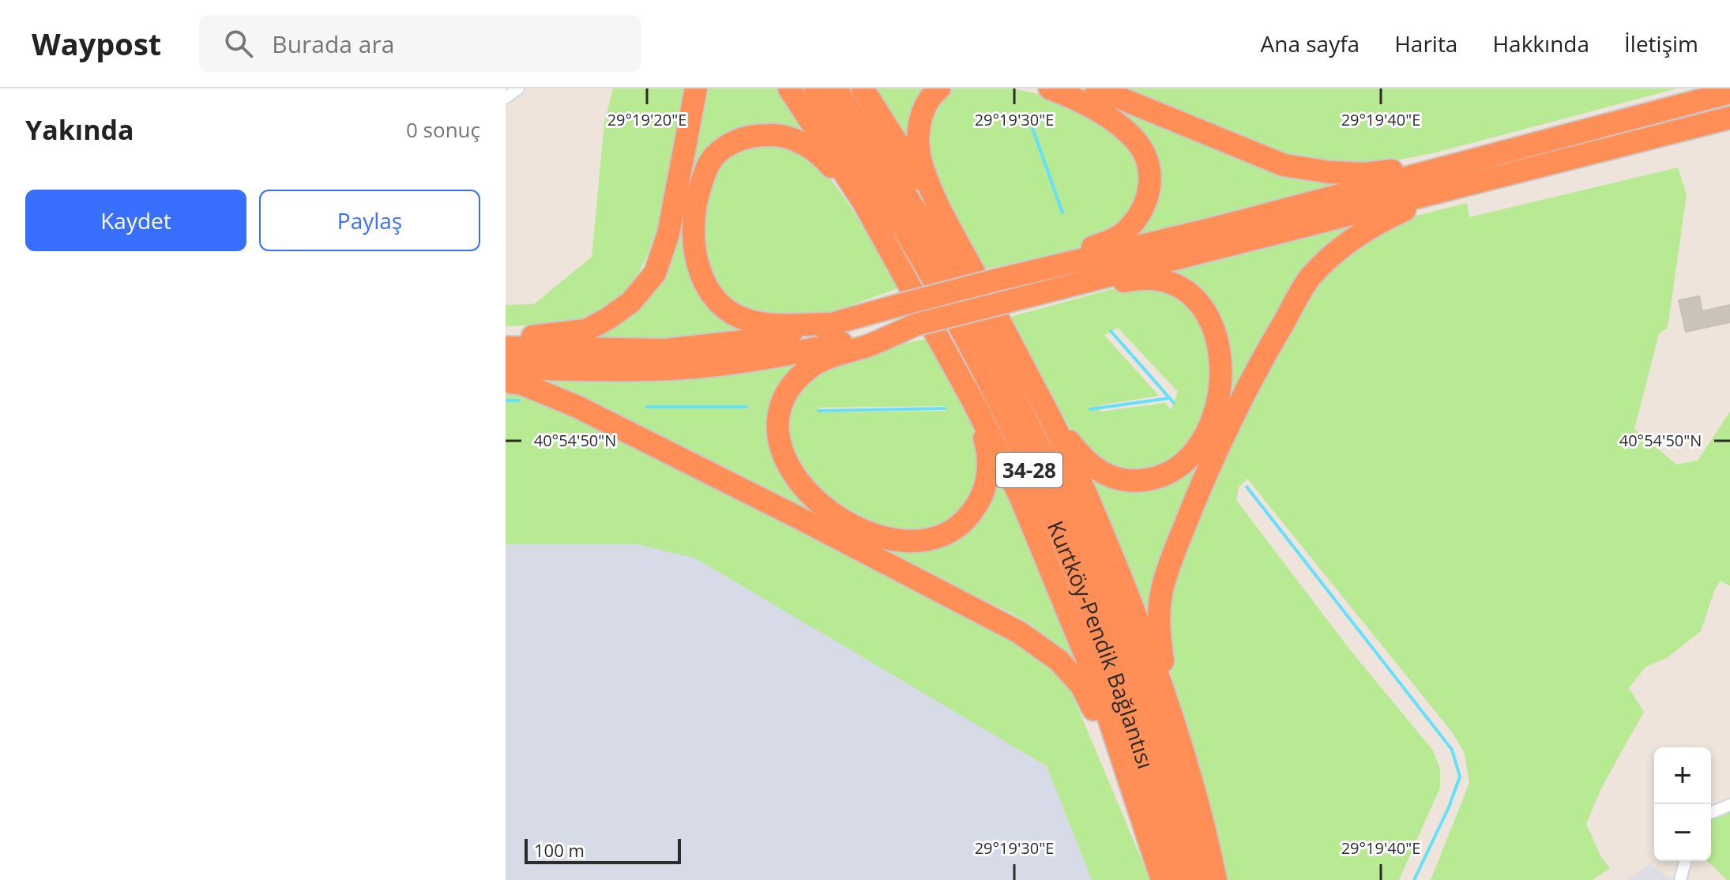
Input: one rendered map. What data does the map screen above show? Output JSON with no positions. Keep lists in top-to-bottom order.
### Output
{
  "streets": {
    "highway": ["34-28", "Kurtköy-Pendik Bağlantısı"]
  },
  "scale_bar": "100 m",
  "page": {
    "header": "Waypost",
    "search": "Burada ara",
    "nav": [
      "Ana sayfa",
      "Harita",
      "Hakkında",
      "İletişim"
    ],
    "heading": ["Yakında", "0 sonuç"],
    "buttons": ["Kaydet", "Paylaş"],
    "map_buttons": ["+", "−"],
    "scale": "100 m"
  },
  "coordinates": [
    "29°19'20\"E",
    "29°19'30\"E",
    "29°19'40\"E",
    "40°54'50\"N"
  ]
}
